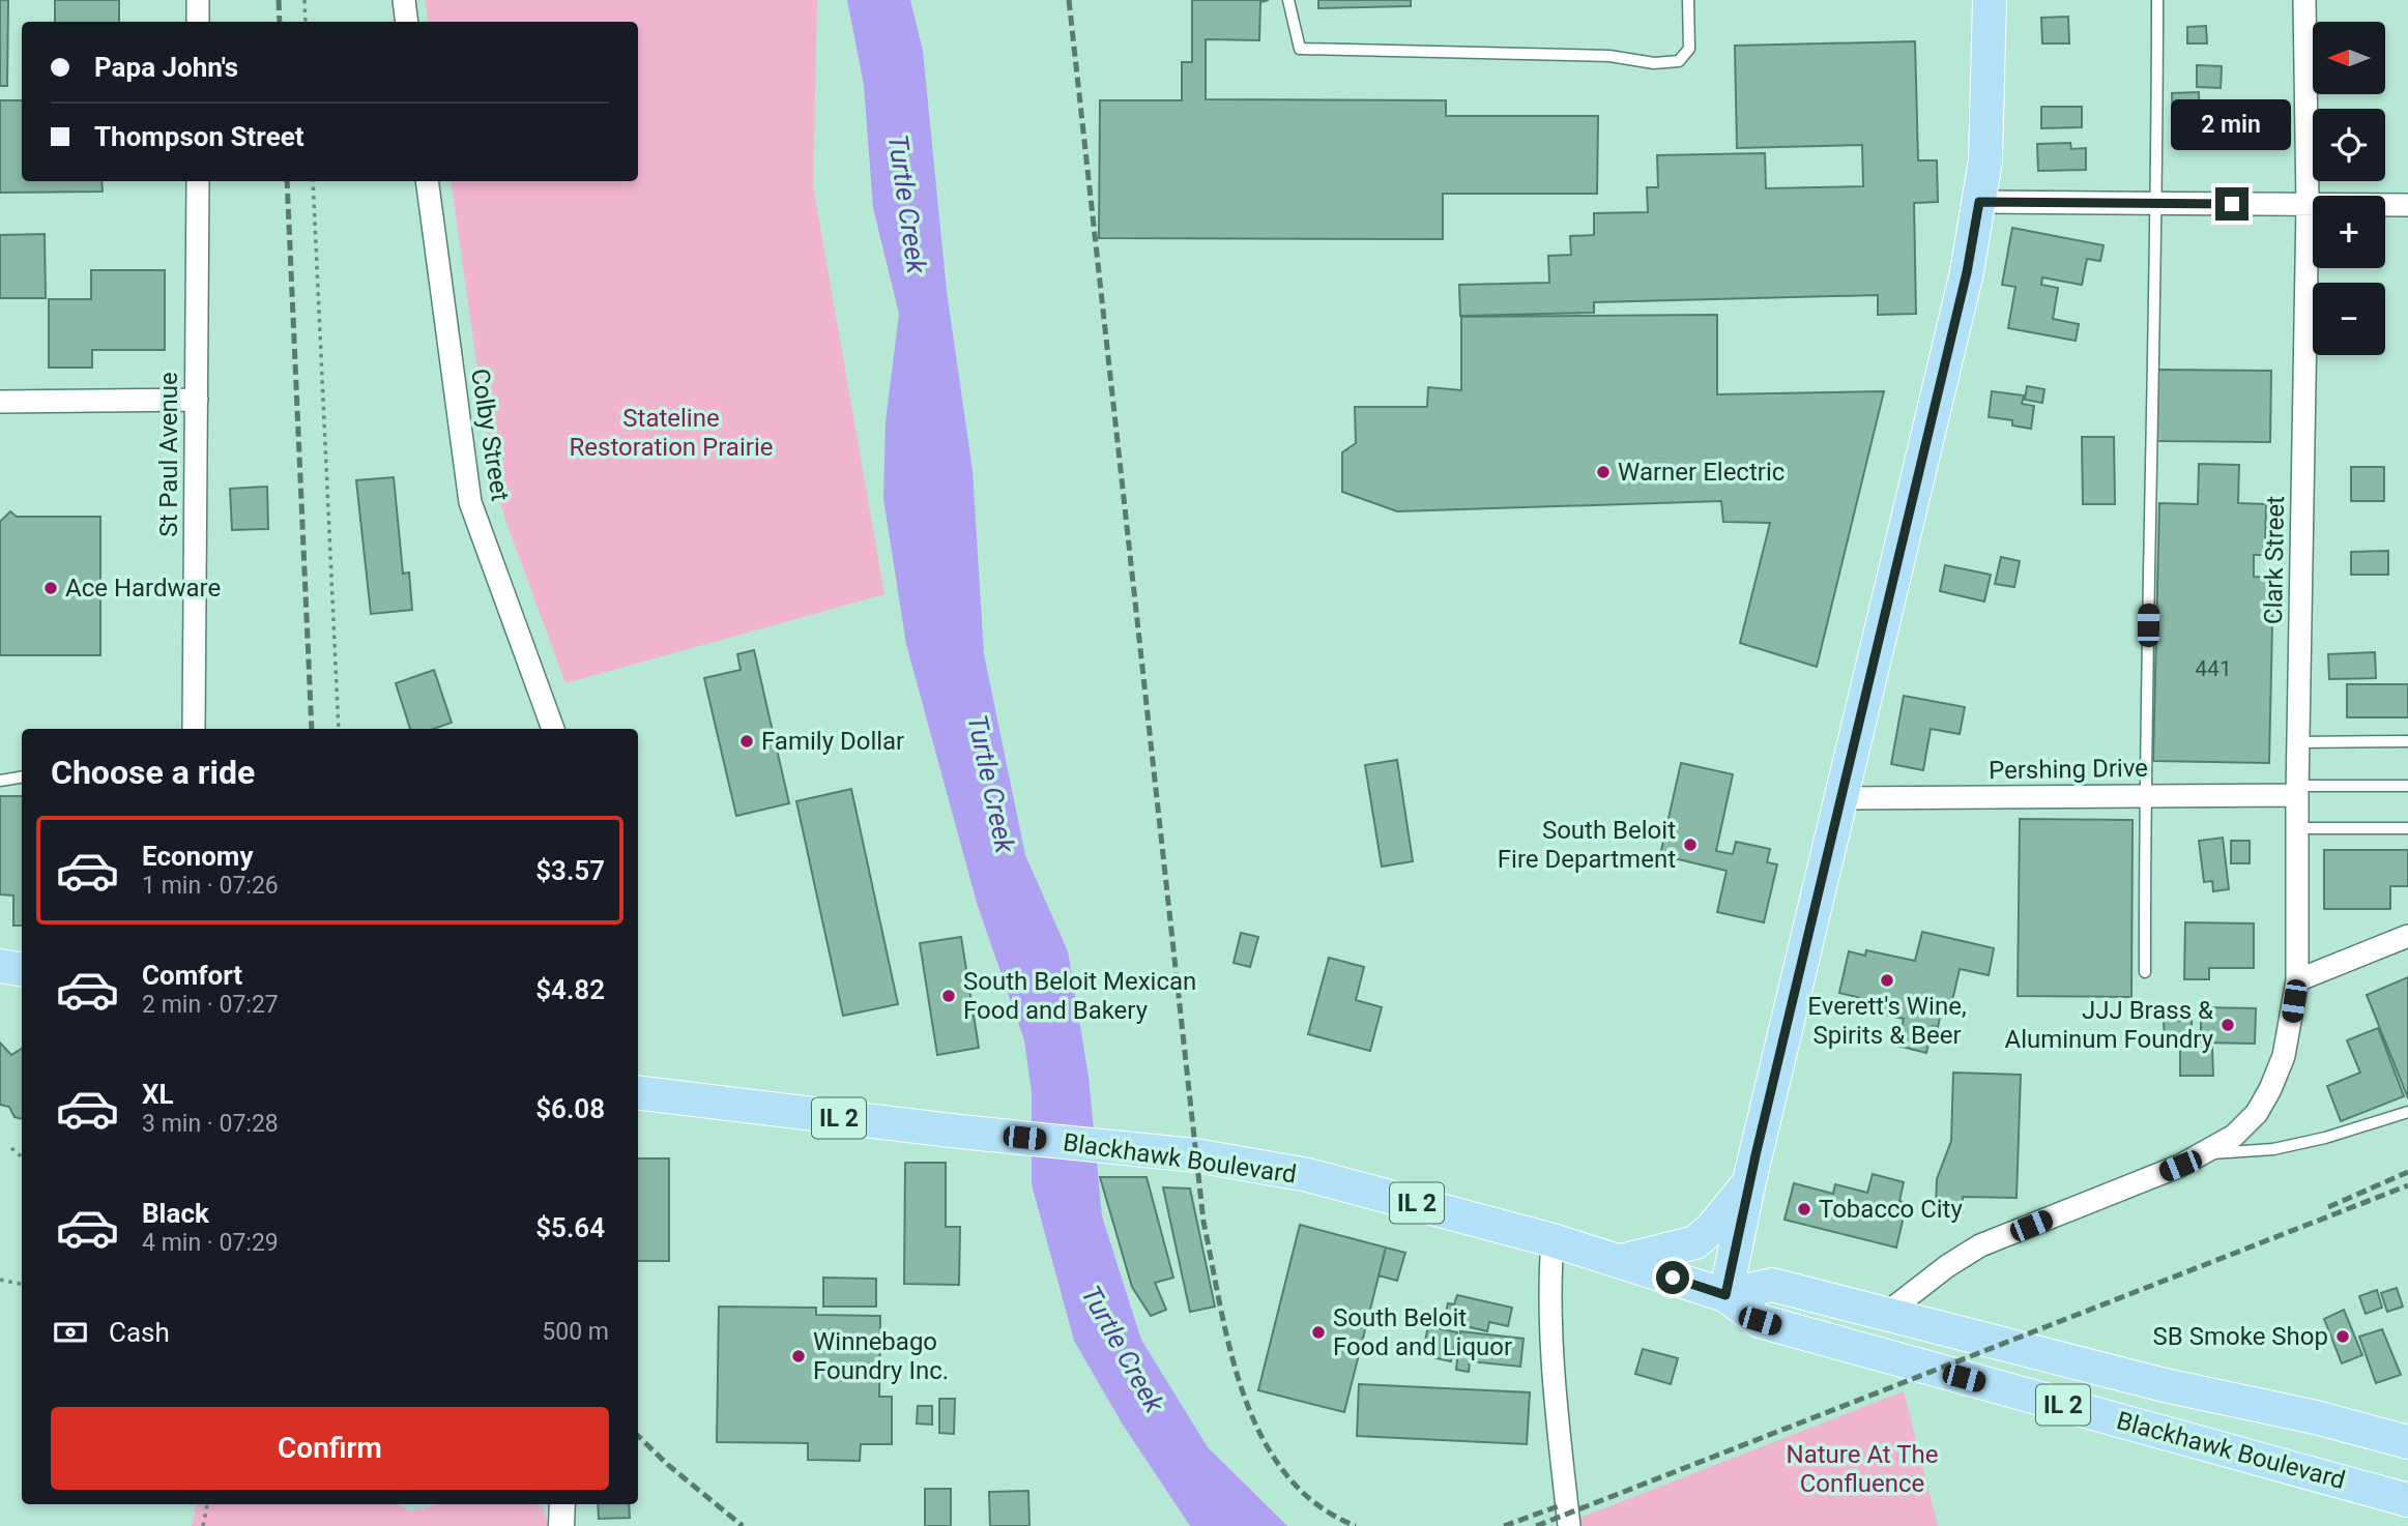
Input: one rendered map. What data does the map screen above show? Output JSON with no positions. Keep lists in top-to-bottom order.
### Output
{
  "streets": {
    "main road": ["IL 2", "Blackhawk Boulevard"],
    "street": [
      "Colby Street",
      "St Paul Avenue",
      "Clark Street",
      "Pershing Drive"
    ]
  },
  "crossings": [
    ["Clark Street", "Pershing Drive"],
    ["Clark Street", "Blackhawk Boulevard"]
  ],
  "water": ["Turtle Creek"],
  "parks": ["Stateline Restoration Prairie", "Nature At The Confluence"],
  "places": [
    "Warner Electric",
    "Ace Hardware",
    "Family Dollar",
    "South Beloit Fire Department",
    "Everett's Wine, Spirits & Beer",
    "South Beloit Mexican Food and Bakery",
    "JJJ Brass & Aluminum Foundry",
    "Tobacco City",
    "South Beloit Food and Liquor",
    "SB Smoke Shop",
    "Winnebago Foundry Inc."
  ],
  "house_numbers": ["441"],
  "north": "left",
  "page": {
    "map_buttons": ["+", "−"],
    "banner": ["Papa John's", "Thompson Street"],
    "bubble": "2 min",
    "heading": "Choose a ride",
    "list": [
      {
        "name": "Economy",
        "note": "1 min · 07:26",
        "value": "$3.57"
      },
      {
        "name": "Comfort",
        "note": "2 min · 07:27",
        "value": "$4.82"
      },
      {
        "name": "XL",
        "note": "3 min · 07:28",
        "value": "$6.08"
      },
      {
        "name": "Black",
        "note": "4 min · 07:29",
        "value": "$5.64"
      }
    ],
    "pay": ["Cash", "500 m"],
    "buttons": "Confirm"
  }
}
